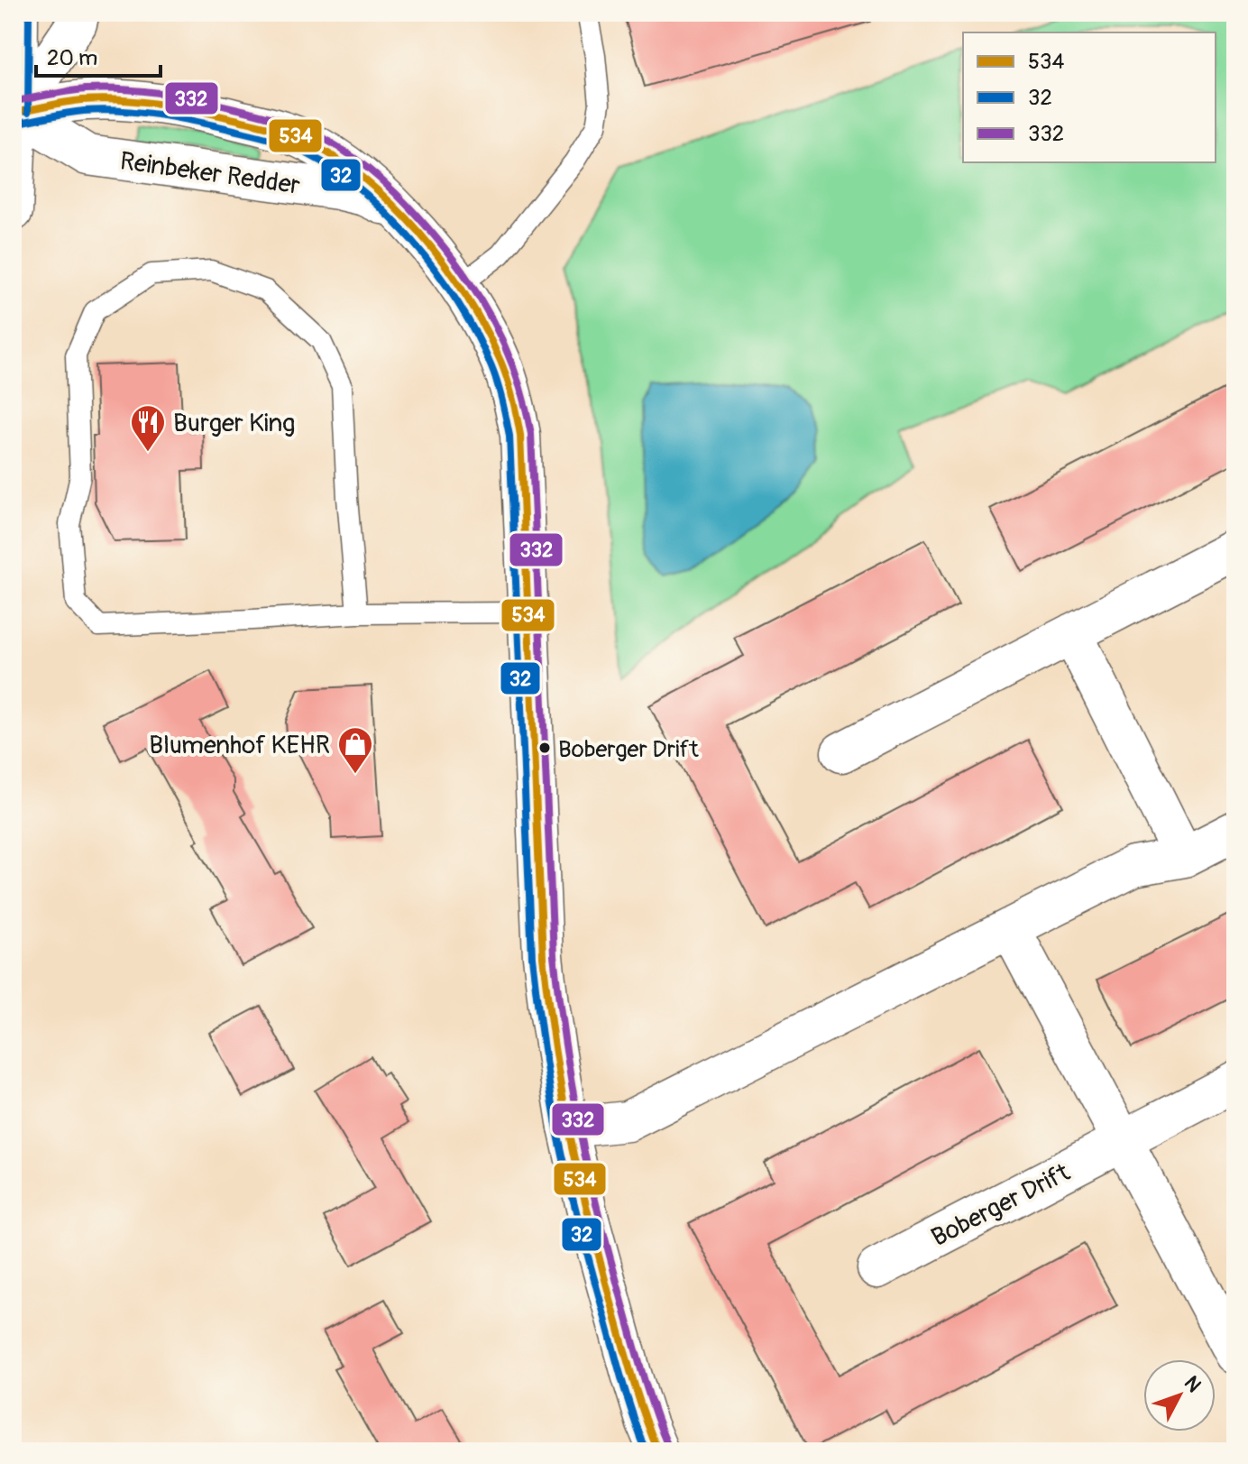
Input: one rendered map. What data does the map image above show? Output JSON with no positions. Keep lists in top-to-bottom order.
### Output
{
  "streets": {
    "street": ["Reinbeker Redder", "Boberger Drift"]
  },
  "places": {
    "restaurant": ["Burger King"],
    "other": ["Boberger Drift"],
    "shop": ["Blumenhof KEHR"]
  },
  "lines": ["transit line 534", "transit line 32", "transit line 332"],
  "legend": ["534", "32", "332"],
  "scale_bar": "20 m",
  "north": "top right"
}
